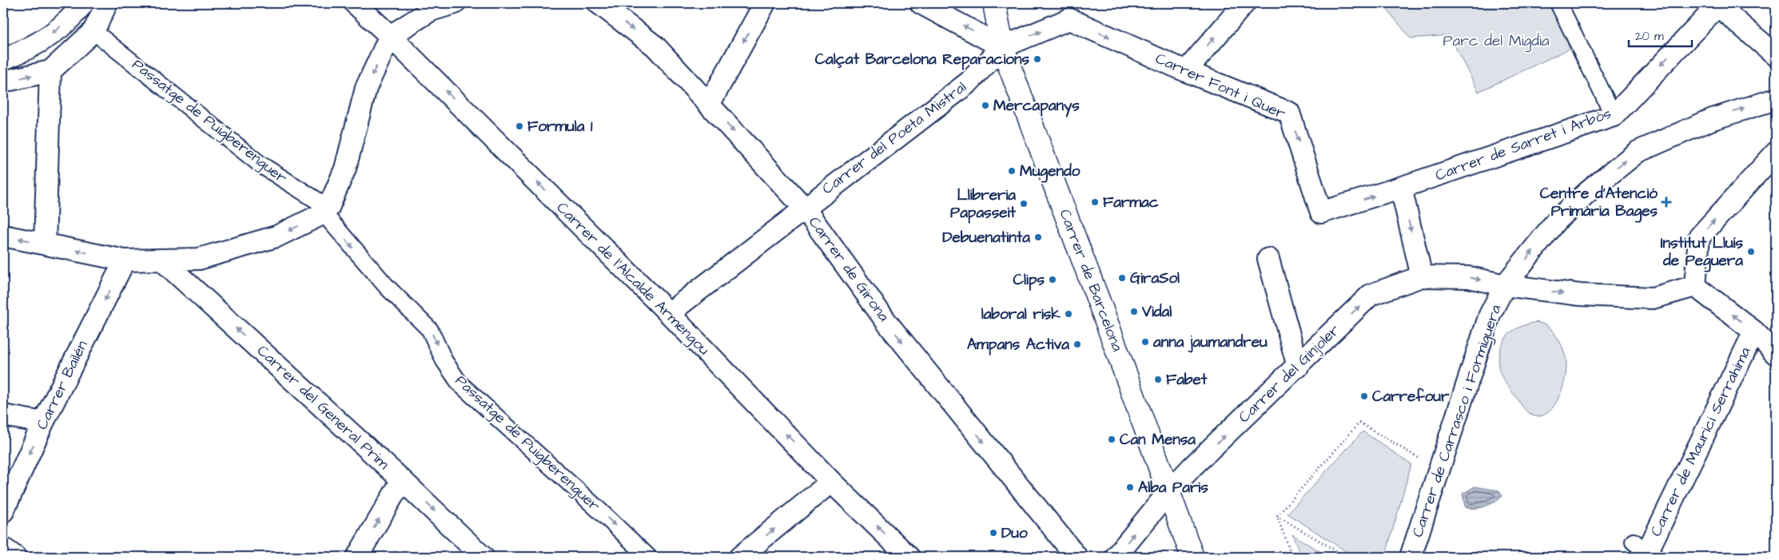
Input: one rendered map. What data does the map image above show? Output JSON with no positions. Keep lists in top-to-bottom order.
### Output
{
  "streets": {
    "street": [
      "Carrer Font i Quer",
      "Passatge de Puigberenguer",
      "Carrer del Poeta Mistral",
      "Carrer de Sarret i Arbós",
      "Carrer de Girona",
      "Carrer de l'Alcalde Armengou",
      "Carrer de Barcelona",
      "Carrer del Ginjoler",
      "Carrer Bailén",
      "Carrer del General Prim",
      "Carrer de Carrasco i Formiguera",
      "Carrer de Maurici Serrahima"
    ]
  },
  "crossings": [
    ["Carrer Font i Quer", "Carrer del Poeta Mistral"],
    ["Carrer Font i Quer", "Carrer de Sarret i Arbós"],
    ["Carrer Font i Quer", "Carrer de Barcelona"],
    ["Carrer del Poeta Mistral", "Carrer de Girona"],
    ["Carrer del Poeta Mistral", "Carrer de l'Alcalde Armengou"],
    ["Carrer del Poeta Mistral", "Carrer de Barcelona"],
    ["Carrer de Barcelona", "Carrer del Ginjoler"],
    ["Carrer del Ginjoler", "Carrer de Carrasco i Formiguera"]
  ],
  "one_way": [
    "Carrer Font i Quer",
    "Passatge de Puigberenguer",
    "Carrer de Girona",
    "Carrer de l'Alcalde Armengou",
    "Carrer del Ginjoler",
    "Carrer Bailén",
    "Carrer de Carrasco i Formiguera"
  ],
  "parks": ["Parc del Migdia"],
  "places": {
    "other": [
      "Calçat Barcelona Reparacions",
      "Mercapanys",
      "Formula 1",
      "Mugendo",
      "Farmac",
      "Llibreria Papasseit",
      "Debuenatinta",
      "Institut Lluís de Peguera",
      "GiraSol",
      "Clips",
      "Vidal",
      "laboral risk",
      "anna jaumandreu",
      "Ampans Activa",
      "Fabet",
      "Carrefour",
      "Can Mensa",
      "Alba Paris",
      "Duo"
    ],
    "health": ["Centre d'Atenció Primària Bages"]
  },
  "scale_bar": "20 m"
}
